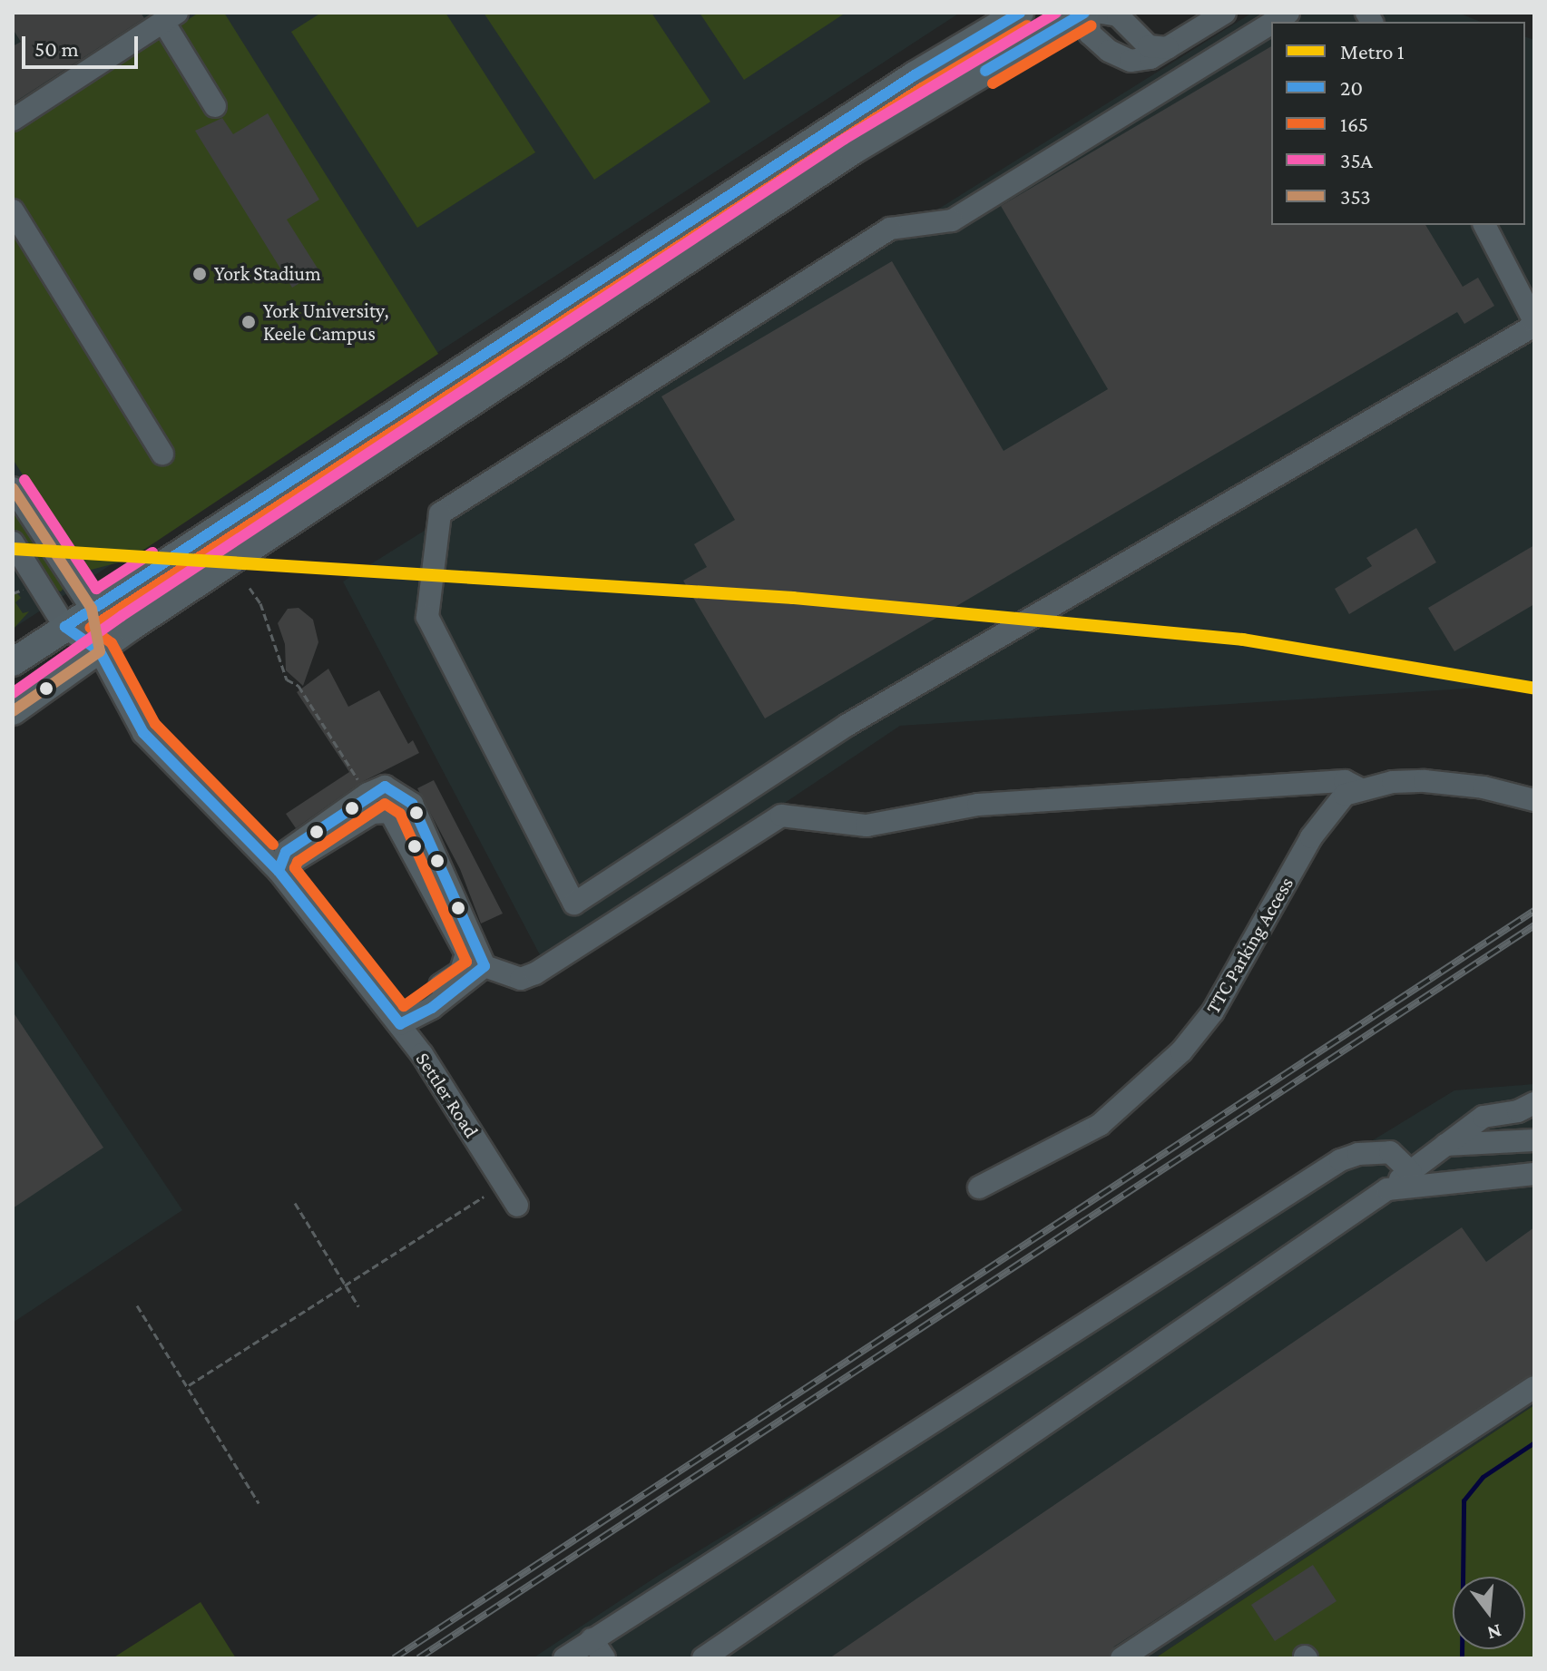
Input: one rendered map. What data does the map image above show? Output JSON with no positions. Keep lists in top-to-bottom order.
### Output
{
  "streets": {
    "street": ["TTC Parking Access", "Settler Road"]
  },
  "places": ["York Stadium", "York University, Keele Campus"],
  "lines": [
    "transit line 20",
    "transit line 35A",
    "transit line 165",
    "transit line 353",
    "metro line 1"
  ],
  "legend": [
    "Metro 1",
    "20",
    "165",
    "35A",
    "353"
  ],
  "scale_bar": "50 m",
  "north": "bottom"
}
